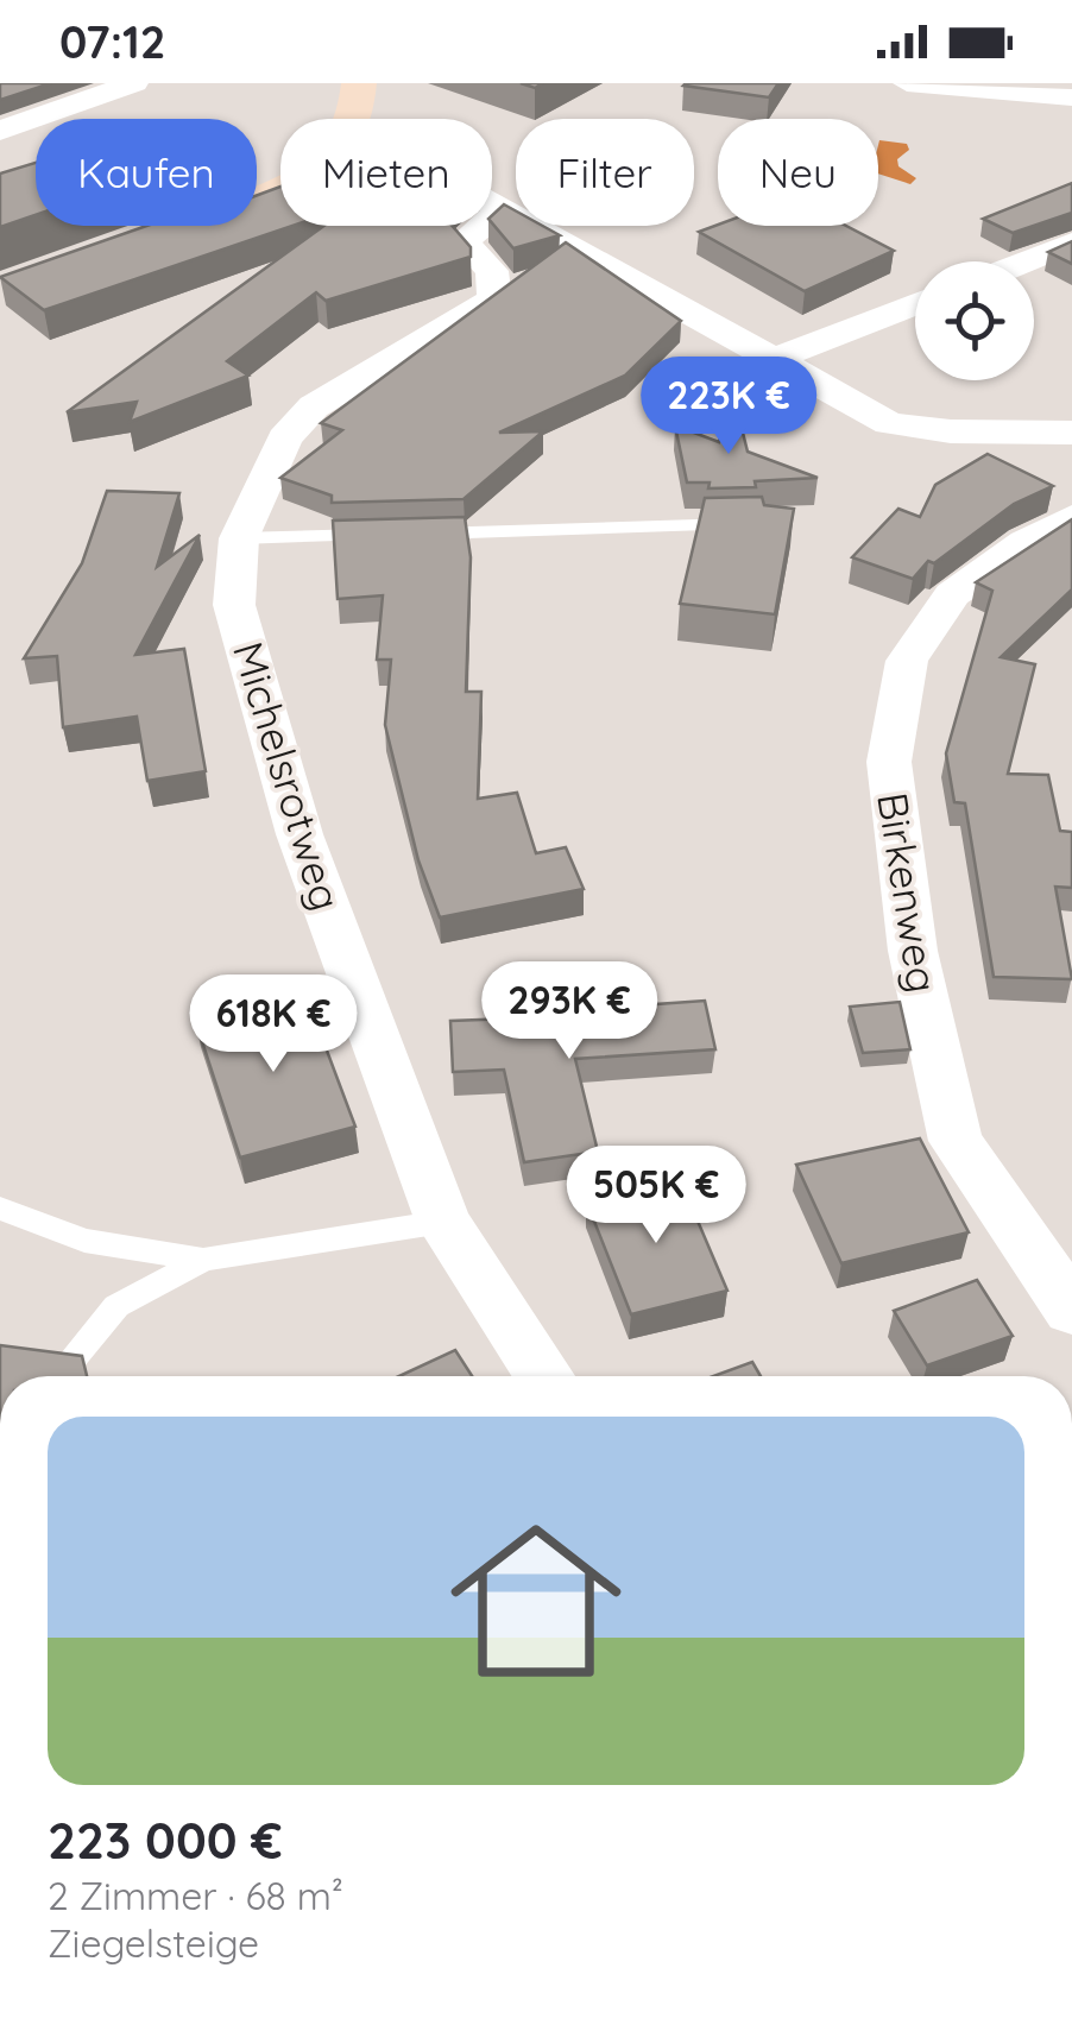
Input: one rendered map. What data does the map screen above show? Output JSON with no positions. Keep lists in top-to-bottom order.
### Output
{
  "streets": {
    "street": ["Michelsrotweg", "Birkenweg"]
  },
  "page": {
    "status": "07:12",
    "chip": [
      "Kaufen",
      "Mieten",
      "Filter",
      "Neu"
    ],
    "price": [
      "223K €",
      "293K €",
      "618K €",
      "505K €"
    ],
    "list": [
      {
        "name": "223 000 €",
        "note": "2 Zimmer · 68 m² · Ziegelsteige"
      }
    ]
  }
}
